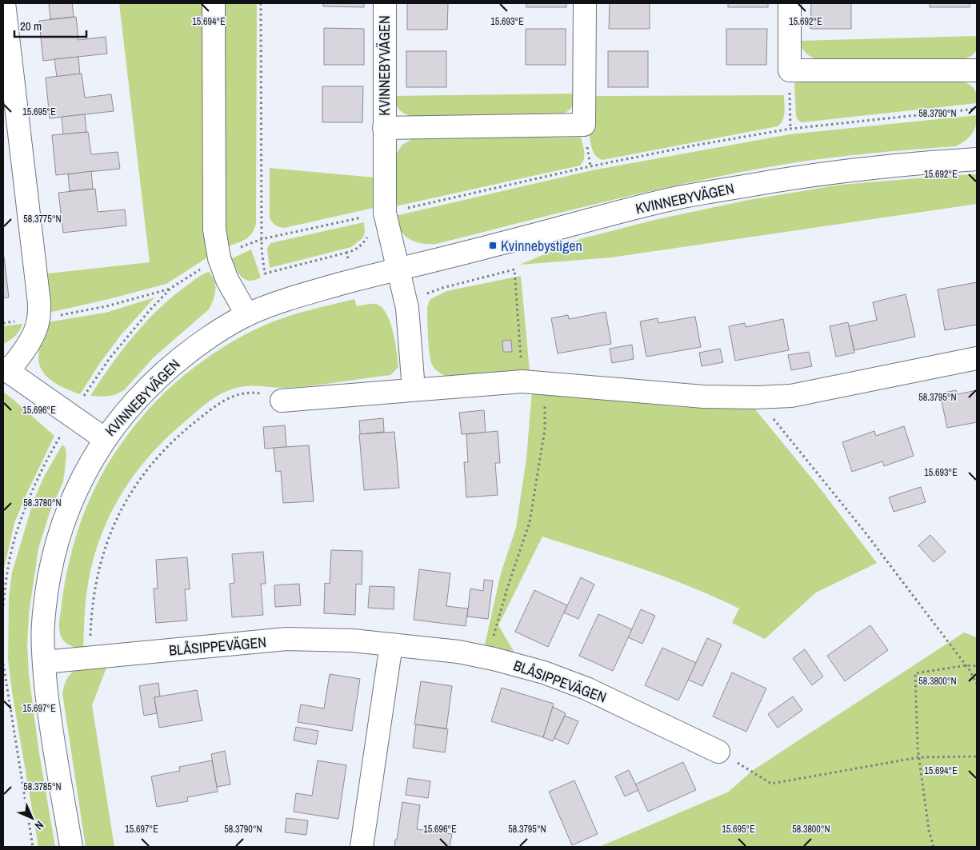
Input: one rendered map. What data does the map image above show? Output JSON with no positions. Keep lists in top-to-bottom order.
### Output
{
  "streets": {
    "street": ["KVINNEBYVÄGEN", "BLÅSIPPEVÄGEN"]
  },
  "places": {
    "transit": ["Kvinnebystigen"]
  },
  "scale_bar": "20 m",
  "north": "bottom right",
  "coordinates": [
    "15.694°E",
    "15.693°E",
    "15.692°E",
    "15.695°E",
    "58.3790°N",
    "58.3775°N",
    "58.3795°N",
    "15.696°E",
    "58.3780°N",
    "58.3800°N",
    "15.697°E",
    "58.3785°N"
  ]
}
